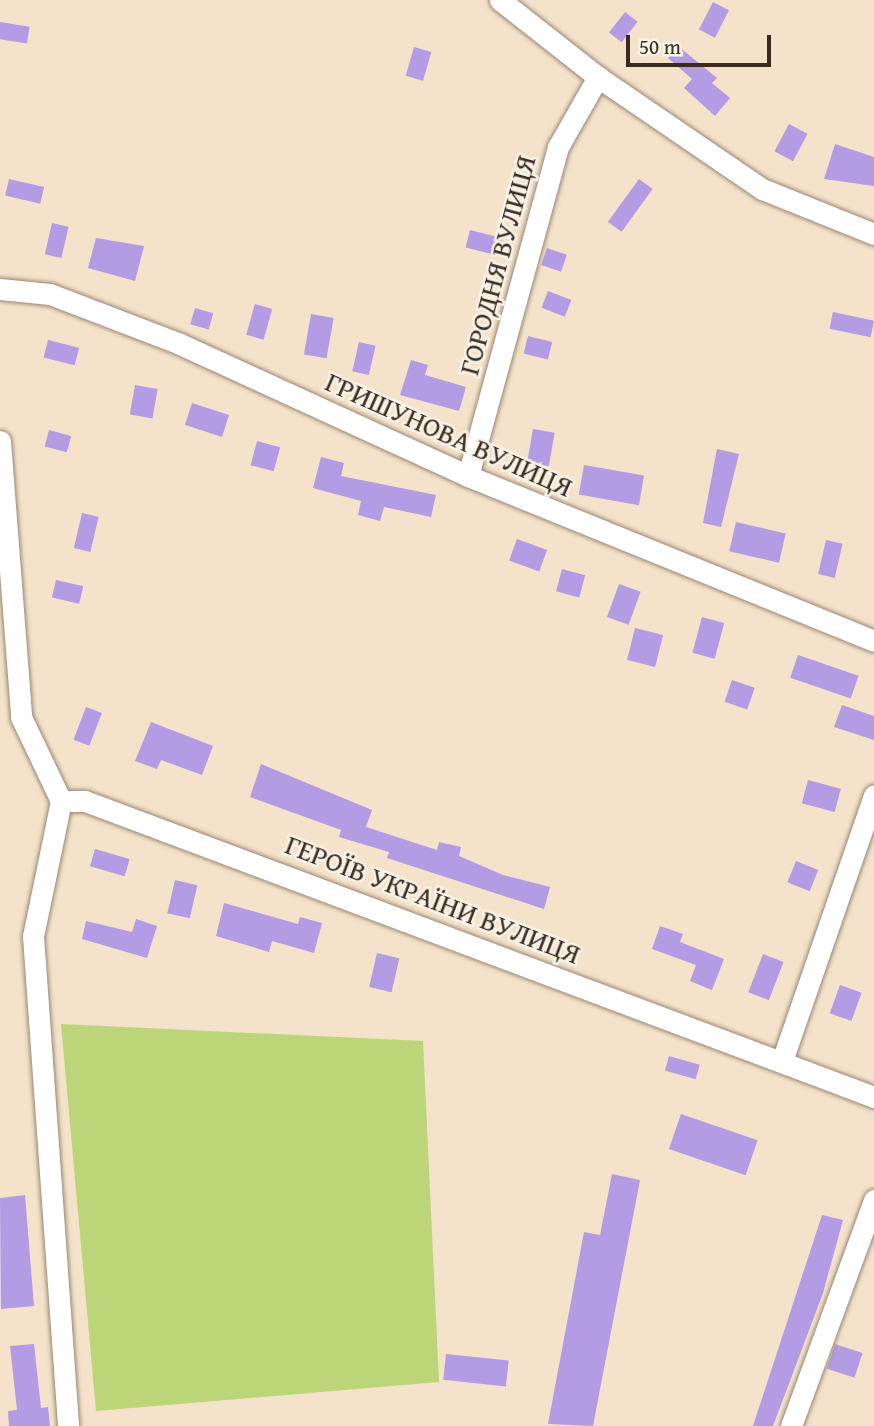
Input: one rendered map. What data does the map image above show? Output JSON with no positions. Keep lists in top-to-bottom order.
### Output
{
  "streets": {
    "street": ["ГОРОДНЯ ВУЛИЦЯ", "ГРИШУНОВА ВУЛИЦЯ", "ГЕРОЇВ УКРАЇНИ ВУЛИЦЯ"]
  },
  "crossings": [
    ["ГОРОДНЯ ВУЛИЦЯ", "ГРИШУНОВА ВУЛИЦЯ"]
  ],
  "scale_bar": "50 m"
}
